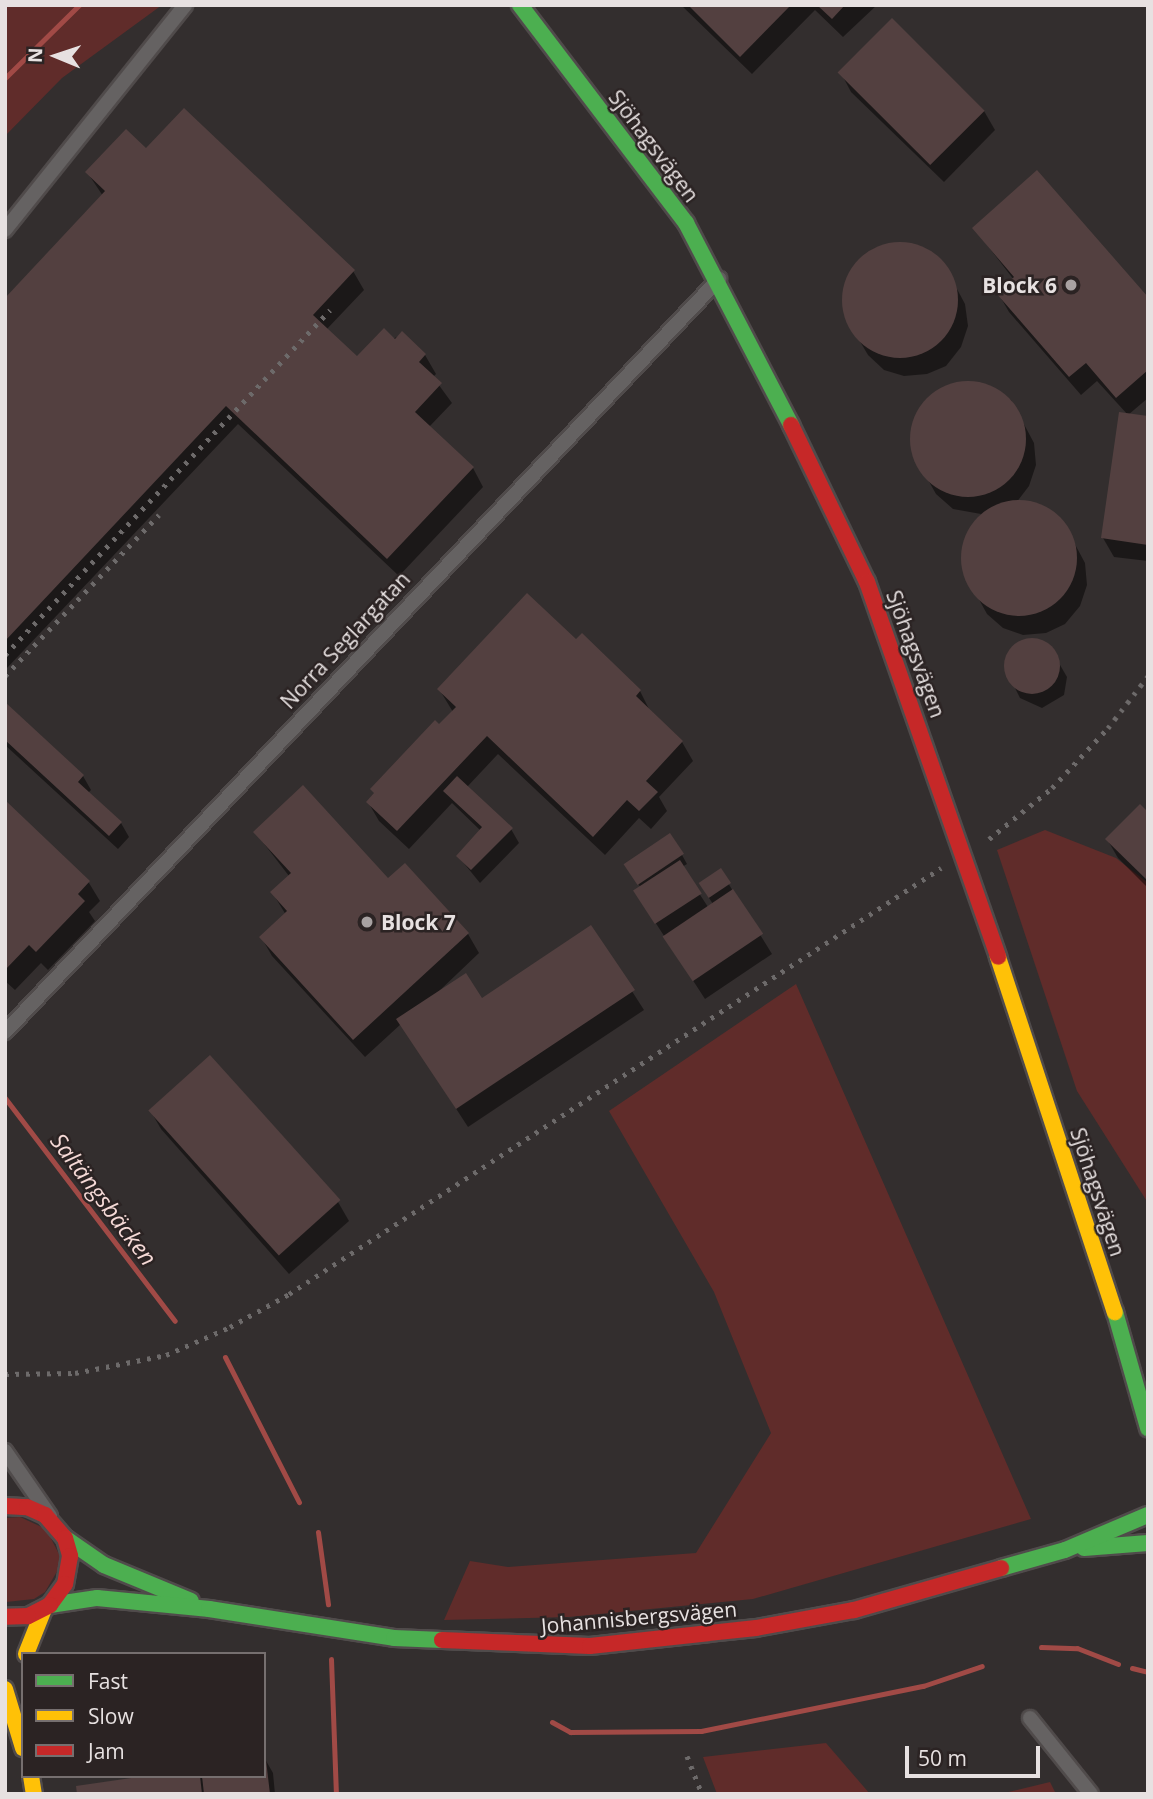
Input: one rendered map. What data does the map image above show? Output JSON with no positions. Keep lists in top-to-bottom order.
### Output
{
  "streets": {
    "main road": ["Sjöhagsvägen", "Johannisbergsvägen"],
    "street": ["Norra Seglargatan"]
  },
  "crossings": [
    ["Sjöhagsvägen", "Norra Seglargatan"]
  ],
  "water": ["Saltängsbäcken"],
  "places": ["Block 6", "Block 7"],
  "legend": ["Fast", "Slow", "Jam"],
  "scale_bar": "50 m",
  "north": "left"
}
